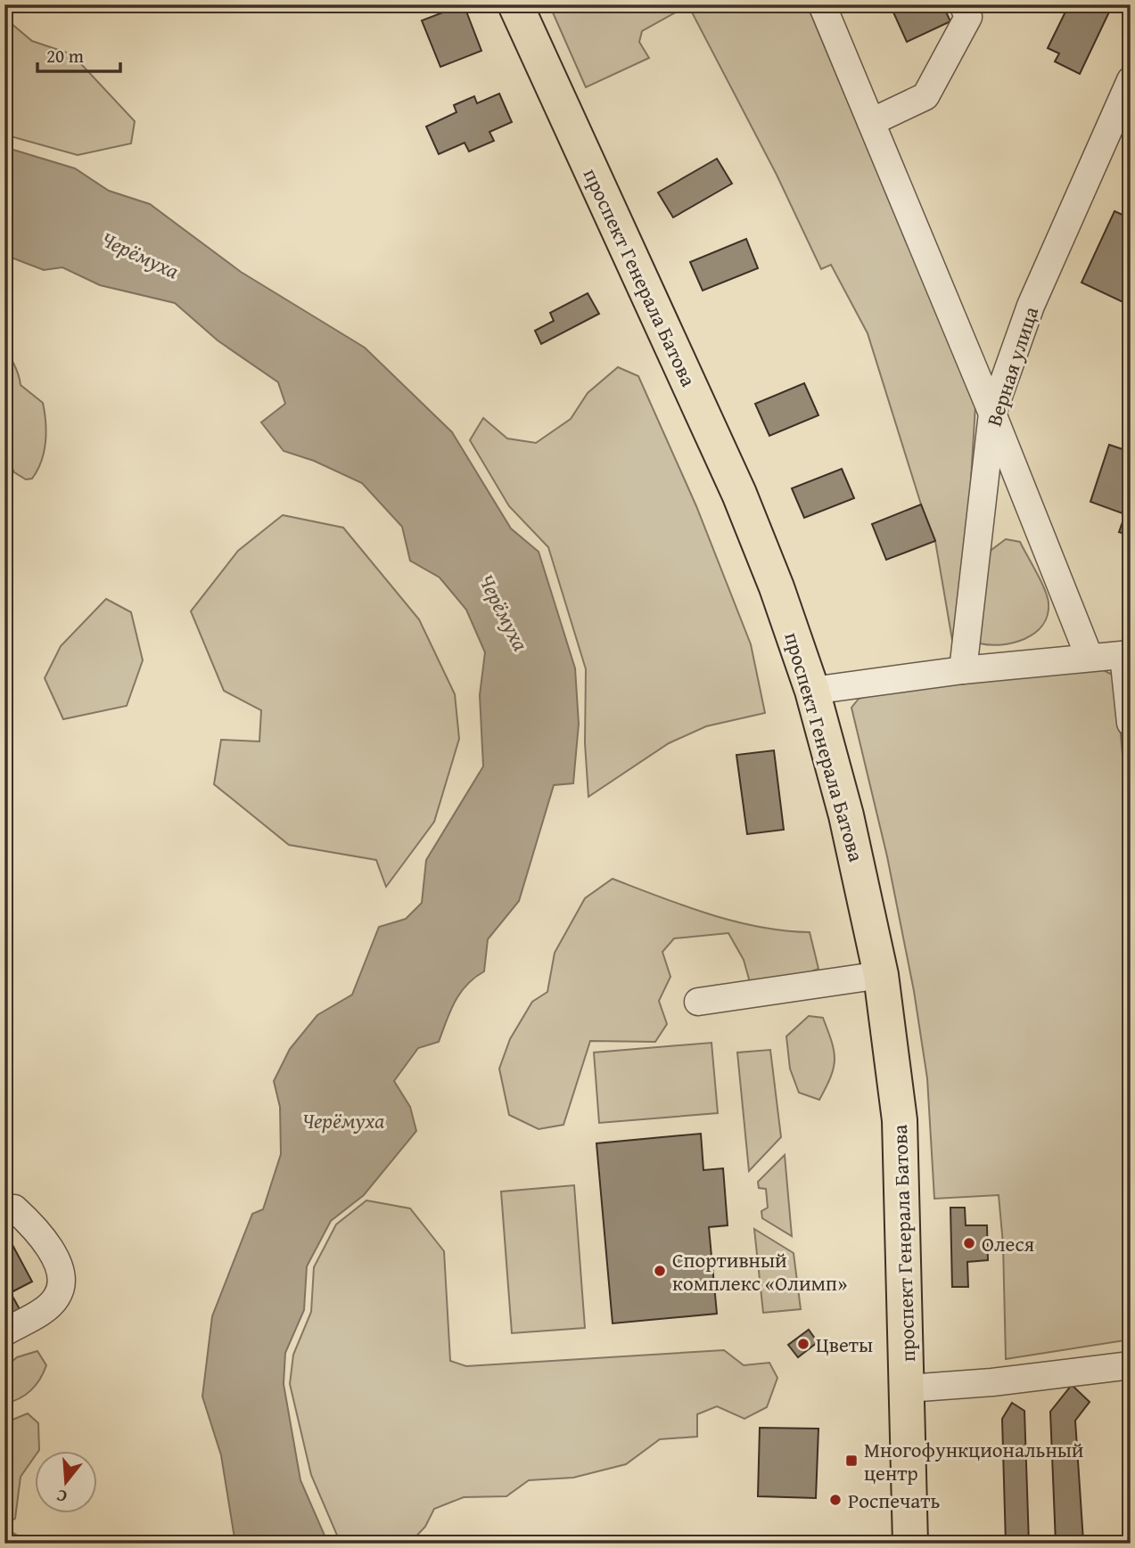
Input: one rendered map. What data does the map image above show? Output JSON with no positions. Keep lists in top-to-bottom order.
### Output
{
  "streets": {
    "main road": ["проспект Генерала Батова"],
    "street": ["Верная улица"]
  },
  "water": ["Черёмуха"],
  "places": {
    "other": [
      "Олеся",
      "Спортивный комплекс «Олимп»",
      "Цветы",
      "Роспечать"
    ],
    "transit": ["Многофункциональный центр"]
  },
  "scale_bar": "20 m",
  "north": "bottom"
}
